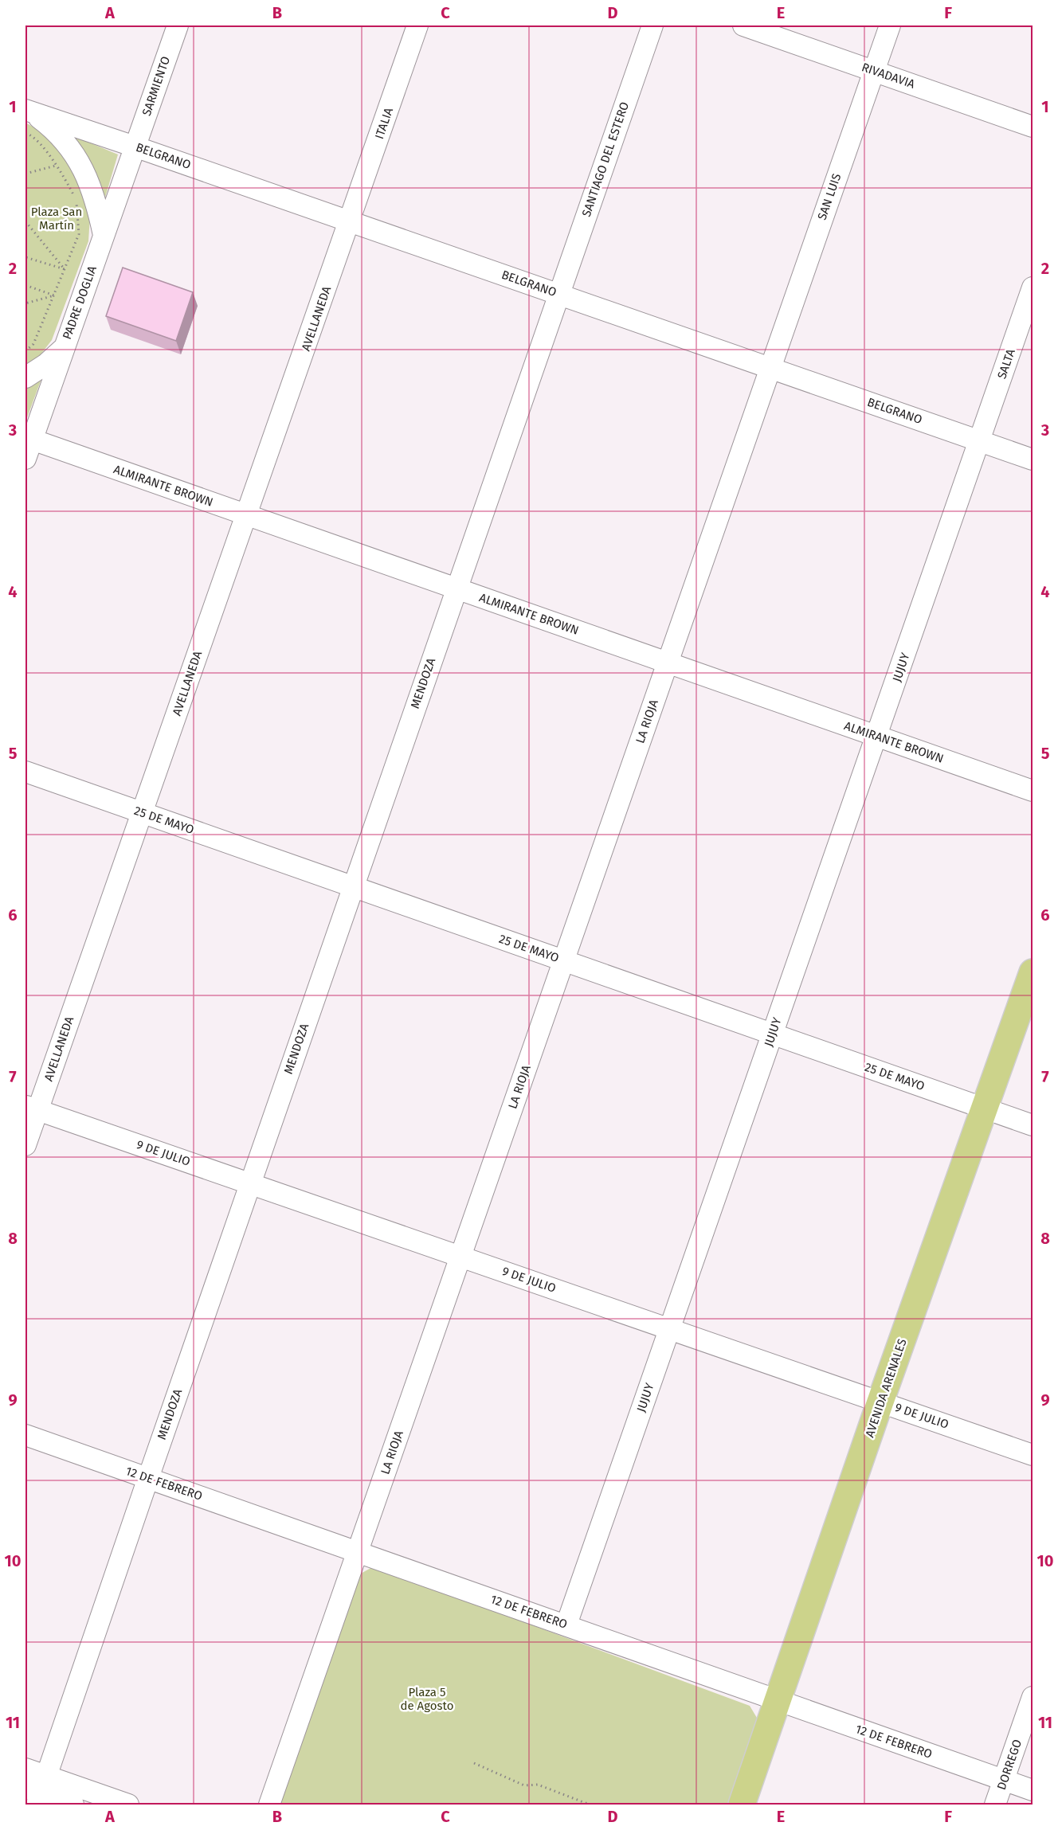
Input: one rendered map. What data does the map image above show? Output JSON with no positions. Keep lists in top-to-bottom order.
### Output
{
  "streets": {
    "main road": ["AVENIDA ARENALES"],
    "street": [
      "RIVADAVIA",
      "SARMIENTO",
      "ITALIA",
      "BELGRANO",
      "SANTIAGO DEL ESTERO",
      "SAN LUIS",
      "PADRE DOGLIA",
      "AVELLANEDA",
      "SALTA",
      "ALMIRANTE BROWN",
      "JUJUY",
      "MENDOZA",
      "LA RIOJA",
      "25 DE MAYO",
      "9 DE JULIO",
      "12 DE FEBRERO",
      "DORREGO"
    ]
  },
  "crossings": [
    ["RIVADAVIA", "SAN LUIS"],
    ["SARMIENTO", "BELGRANO"],
    ["SARMIENTO", "PADRE DOGLIA"],
    ["ITALIA", "BELGRANO"],
    ["ITALIA", "AVELLANEDA"],
    ["BELGRANO", "SANTIAGO DEL ESTERO"],
    ["BELGRANO", "SAN LUIS"],
    ["BELGRANO", "PADRE DOGLIA"],
    ["BELGRANO", "AVELLANEDA"],
    ["BELGRANO", "SALTA"],
    ["BELGRANO", "JUJUY"],
    ["BELGRANO", "MENDOZA"],
    ["BELGRANO", "LA RIOJA"],
    ["SANTIAGO DEL ESTERO", "MENDOZA"],
    ["SAN LUIS", "LA RIOJA"],
    ["PADRE DOGLIA", "ALMIRANTE BROWN"],
    ["AVELLANEDA", "ALMIRANTE BROWN"],
    ["AVELLANEDA", "25 DE MAYO"],
    ["AVELLANEDA", "9 DE JULIO"],
    ["SALTA", "JUJUY"],
    ["ALMIRANTE BROWN", "JUJUY"],
    ["ALMIRANTE BROWN", "MENDOZA"],
    ["ALMIRANTE BROWN", "LA RIOJA"],
    ["JUJUY", "25 DE MAYO"],
    ["JUJUY", "9 DE JULIO"],
    ["JUJUY", "12 DE FEBRERO"],
    ["MENDOZA", "25 DE MAYO"],
    ["MENDOZA", "9 DE JULIO"],
    ["MENDOZA", "12 DE FEBRERO"],
    ["LA RIOJA", "25 DE MAYO"],
    ["LA RIOJA", "9 DE JULIO"],
    ["LA RIOJA", "12 DE FEBRERO"],
    ["25 DE MAYO", "AVENIDA ARENALES"],
    ["9 DE JULIO", "AVENIDA ARENALES"],
    ["AVENIDA ARENALES", "12 DE FEBRERO"],
    ["12 DE FEBRERO", "DORREGO"]
  ],
  "parks": ["Plaza San Martín", "Plaza 5 de Agosto"],
  "grid": {
    "columns": [
      "A",
      "B",
      "C",
      "D",
      "E",
      "F"
    ],
    "rows": [
      "1",
      "2",
      "3",
      "4",
      "5",
      "6",
      "7",
      "8",
      "9",
      "10",
      "11"
    ]
  }
}
